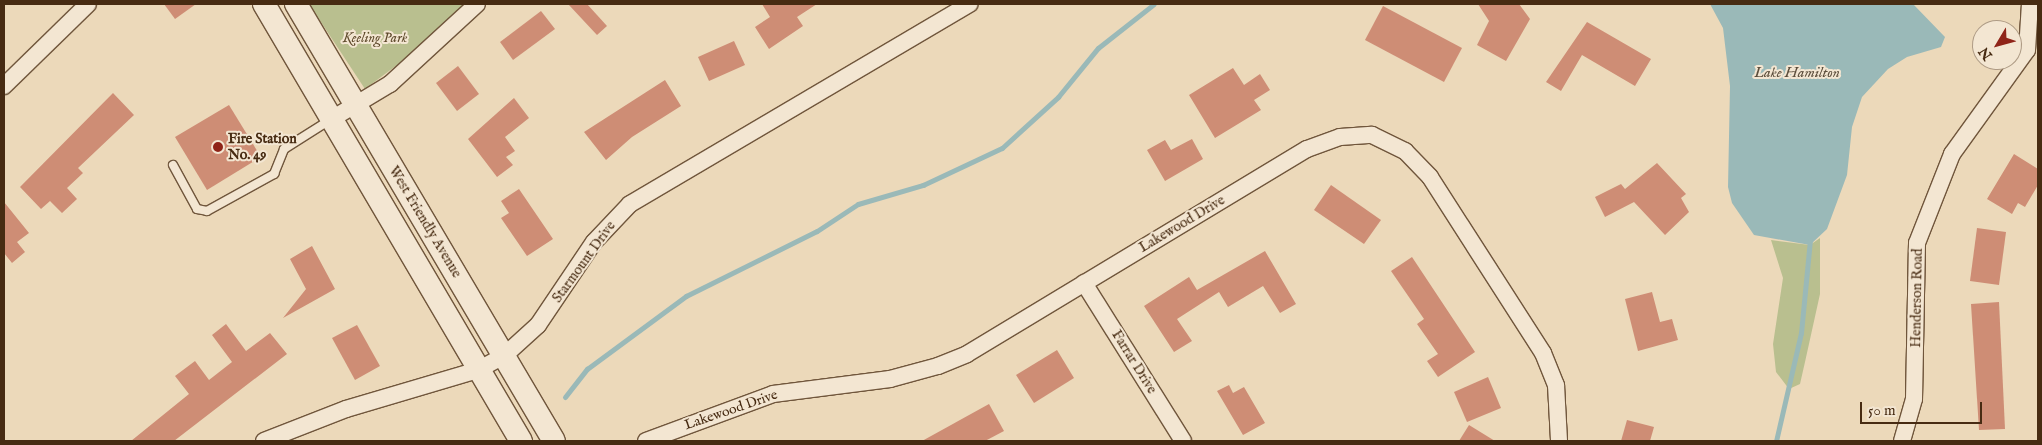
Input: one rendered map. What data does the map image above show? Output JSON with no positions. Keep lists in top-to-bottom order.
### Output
{
  "streets": {
    "main road": ["West Friendly Avenue"],
    "street": [
      "Lakewood Drive",
      "Starmount Drive",
      "Henderson Road",
      "Farrar Drive"
    ]
  },
  "crossings": [
    ["West Friendly Avenue", "Starmount Drive"],
    ["Lakewood Drive", "Farrar Drive"]
  ],
  "water": ["Lake Hamilton"],
  "parks": ["Keeling Park"],
  "places": ["Fire Station No. 49"],
  "scale_bar": "50 m",
  "north": "bottom left"
}
